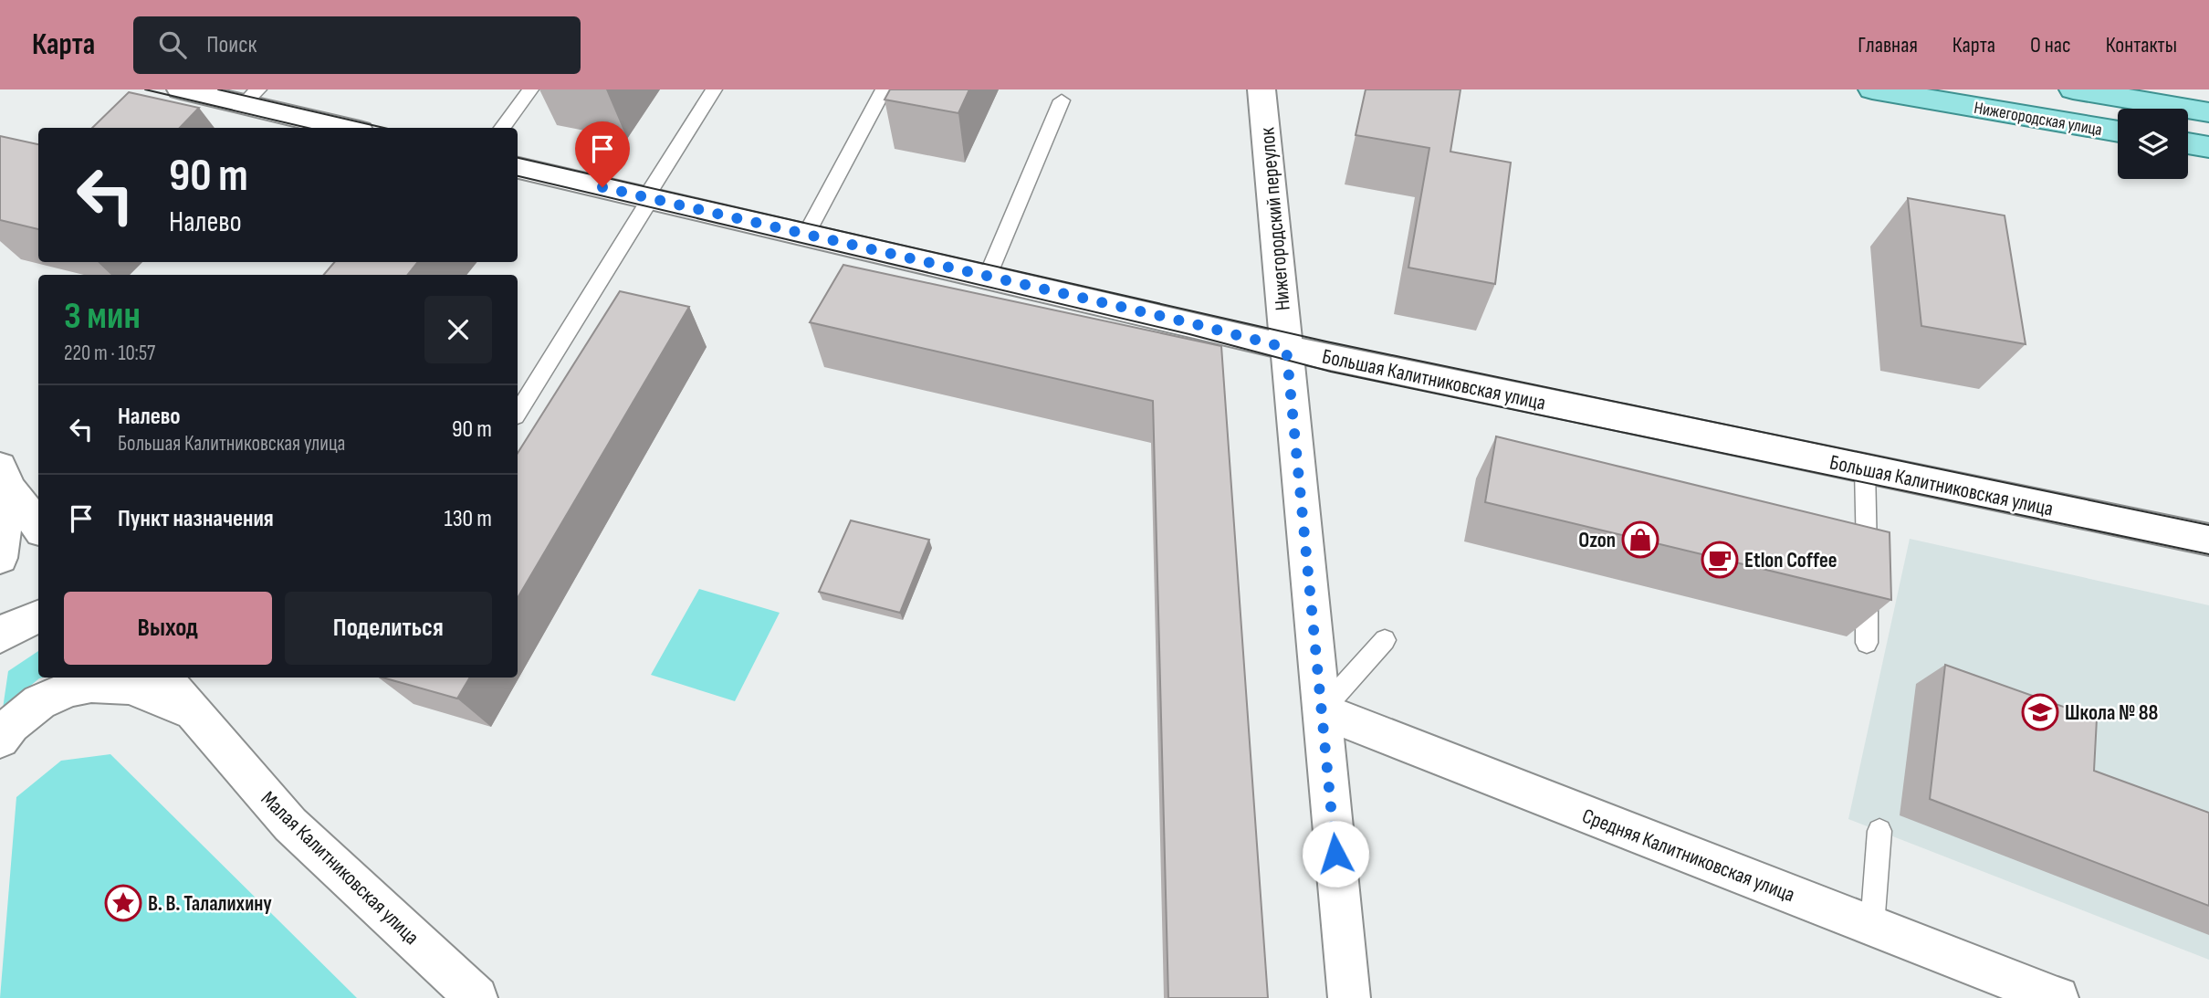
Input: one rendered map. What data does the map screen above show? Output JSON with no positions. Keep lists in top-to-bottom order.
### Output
{
  "streets": {
    "main road": ["Нижегородская улица"],
    "street": [
      "Нижегородский переулок",
      "Большая Калитниковская улица",
      "Средняя Калитниковская улица",
      "Малая Калитниковская улица"
    ]
  },
  "crossings": [
    ["Нижегородский переулок", "Большая Калитниковская улица"],
    ["Нижегородский переулок", "Средняя Калитниковская улица"]
  ],
  "places": {
    "shop": ["Ozon"],
    "cafe": ["Etlon Coffee"],
    "school or university": ["Школа № 88"],
    "place": ["В. В. Талалихину"]
  },
  "page": {
    "header": "Карта",
    "search": "Поиск",
    "nav": [
      "Главная",
      "Карта",
      "О нас",
      "Контакты"
    ],
    "turn": ["90 m", "Налево"],
    "heading": ["3 мин", "220 m · 10:57"],
    "list": [
      {
        "name": "Налево",
        "note": "Большая Калитниковская улица",
        "value": "90 m"
      },
      {
        "name": "Пункт назначения",
        "value": "130 m"
      }
    ],
    "buttons": ["Выход", "Поделиться"]
  }
}
